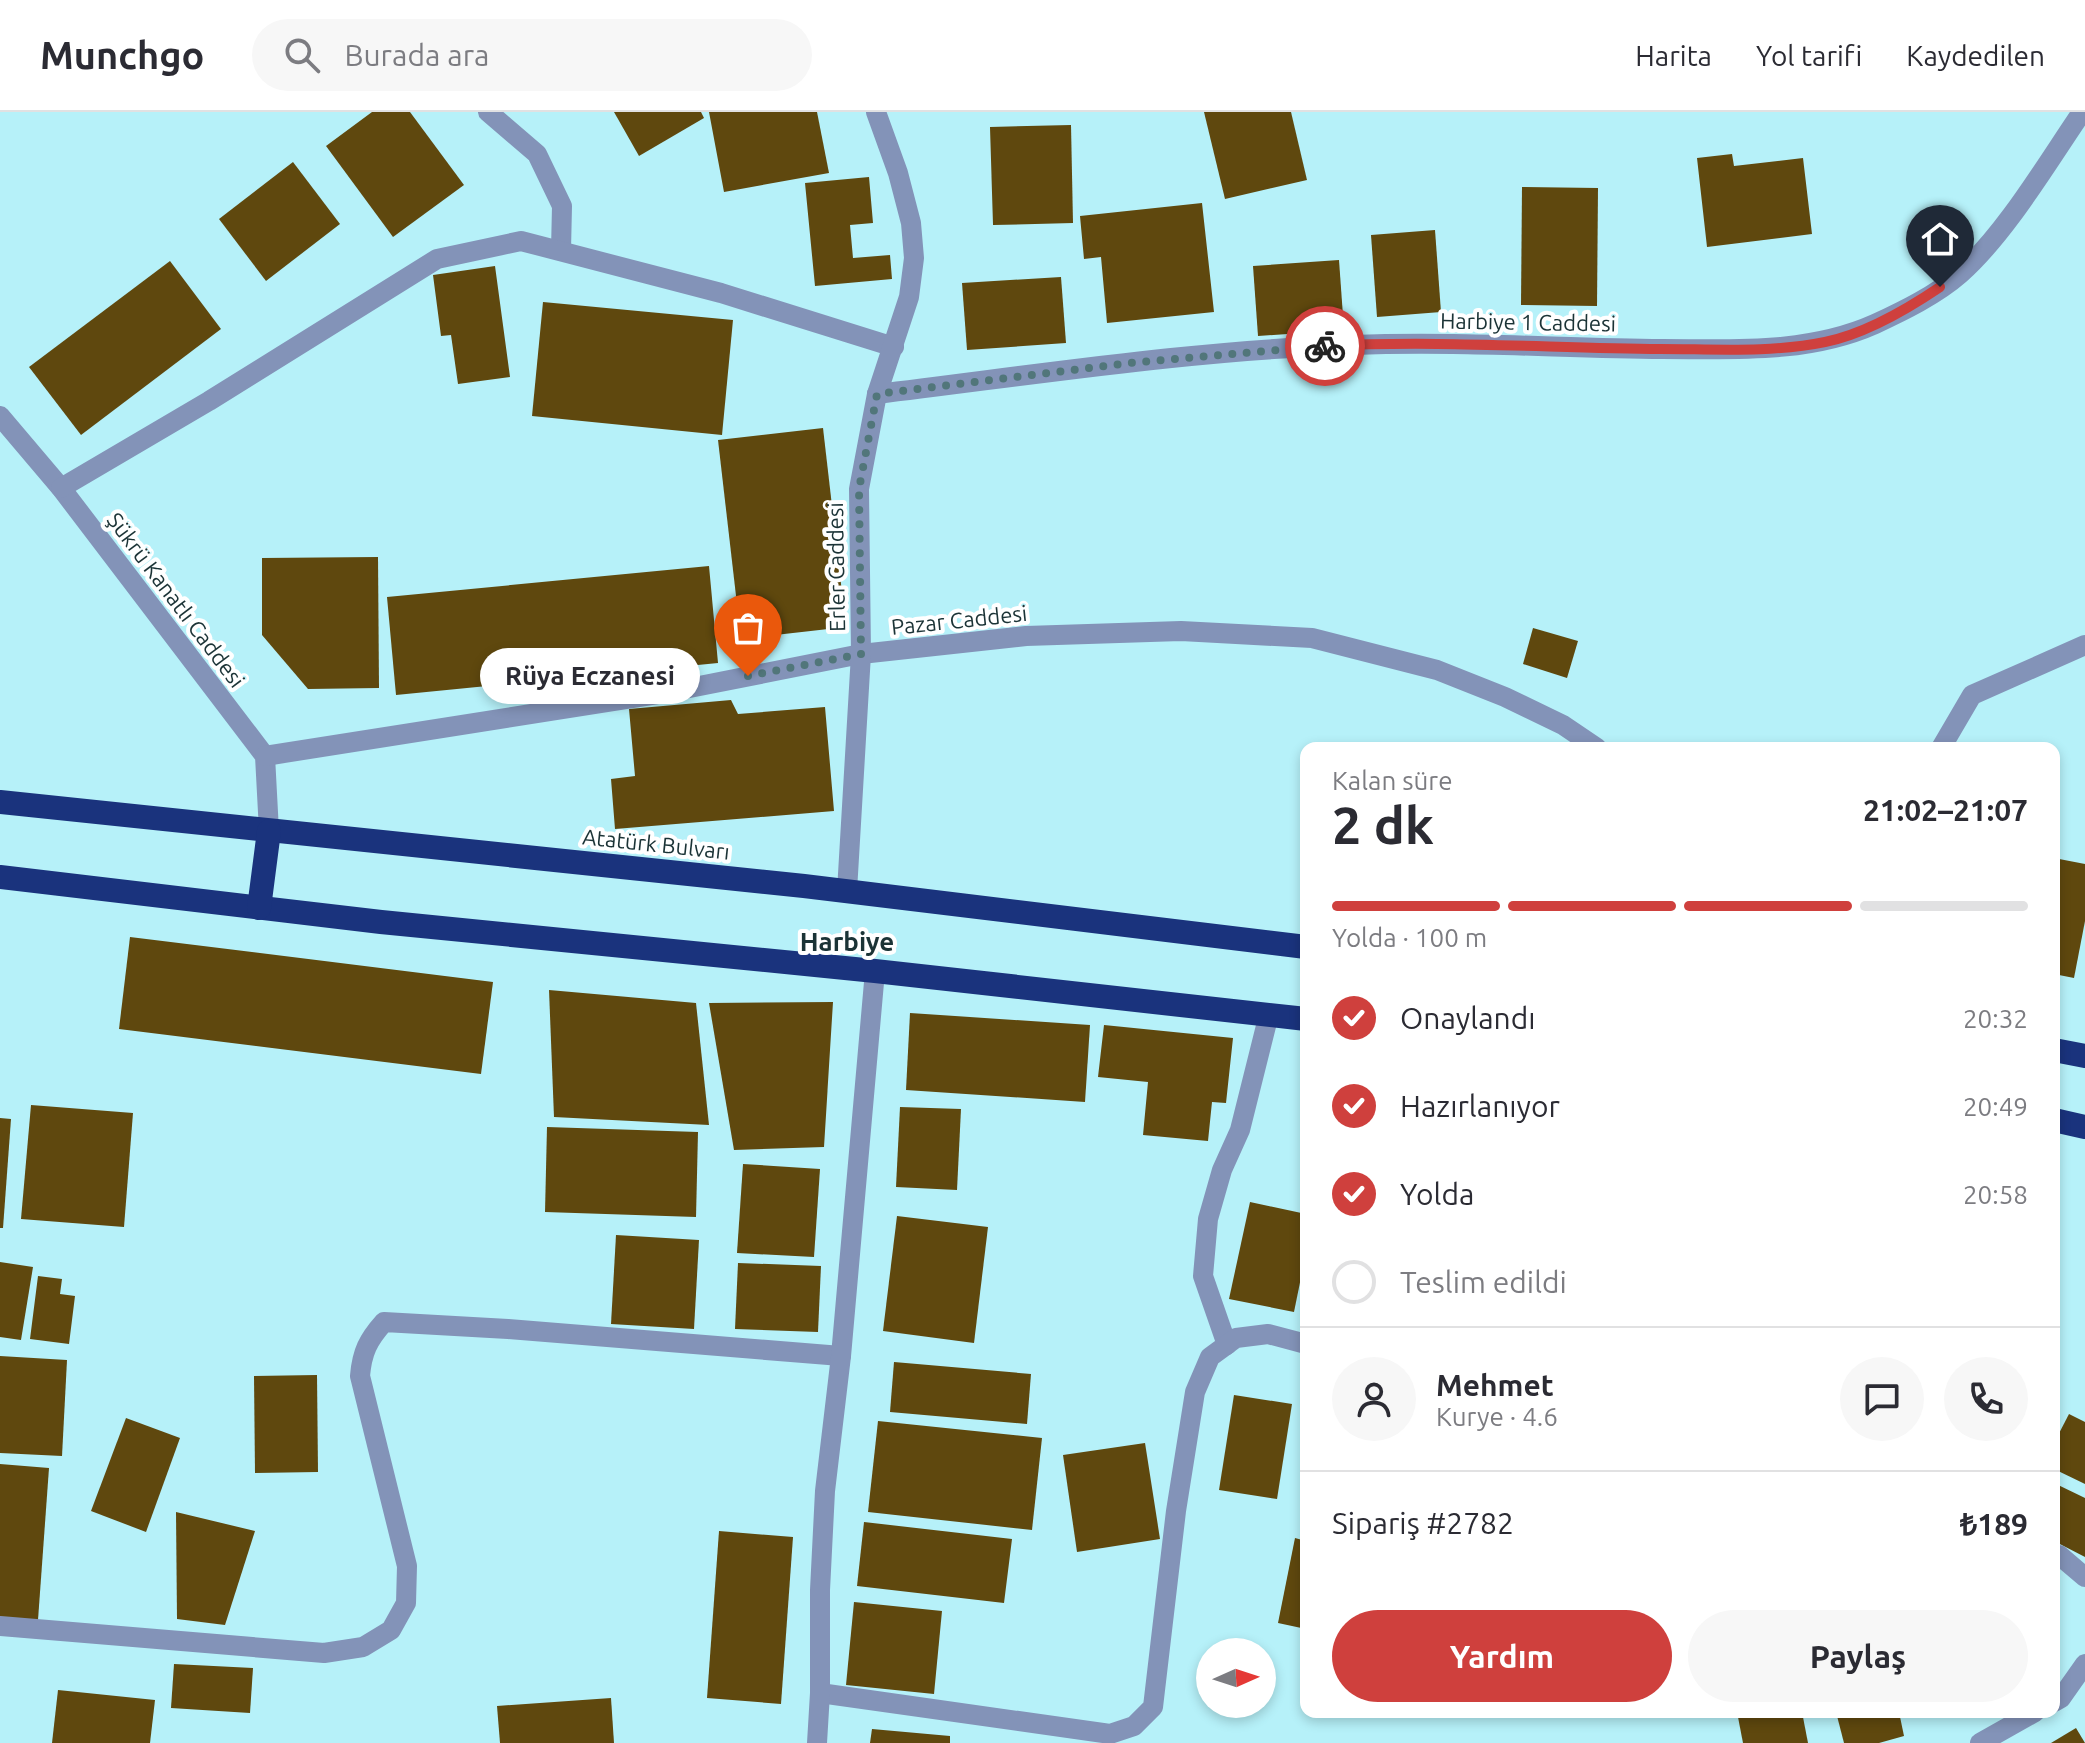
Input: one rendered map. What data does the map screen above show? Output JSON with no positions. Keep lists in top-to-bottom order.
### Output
{
  "streets": {
    "highway": ["Atatürk Bulvarı"],
    "street": [
      "Harbiye 1 Caddesi",
      "Erler Caddesi",
      "Şükrü Kanatlı Caddesi",
      "Pazar Caddesi"
    ]
  },
  "crossings": [
    ["Harbiye 1 Caddesi", "Erler Caddesi"],
    ["Erler Caddesi", "Pazar Caddesi"],
    ["Erler Caddesi", "Atatürk Bulvarı"],
    ["Şükrü Kanatlı Caddesi", "Pazar Caddesi"]
  ],
  "districts": ["Harbiye"],
  "places": ["Rüya Eczanesi"],
  "north": "right",
  "page": {
    "header": "Munchgo",
    "search": "Burada ara",
    "nav": ["Harita", "Yol tarifi", "Kaydedilen"],
    "bubble": "Rüya Eczanesi",
    "heading": ["2 dk", "Kalan süre", "21:02–21:07"],
    "panel": [
      "Mehmet",
      "Kurye · 4.6",
      "Sipariş #2782",
      "₺189"
    ],
    "bar": "Yolda · 100 m",
    "list": [
      ["Onaylandı", "20:32"],
      ["Hazırlanıyor", "20:49"],
      ["Yolda", "20:58"],
      "Teslim edildi"
    ],
    "buttons": ["Yardım", "Paylaş"]
  }
}
